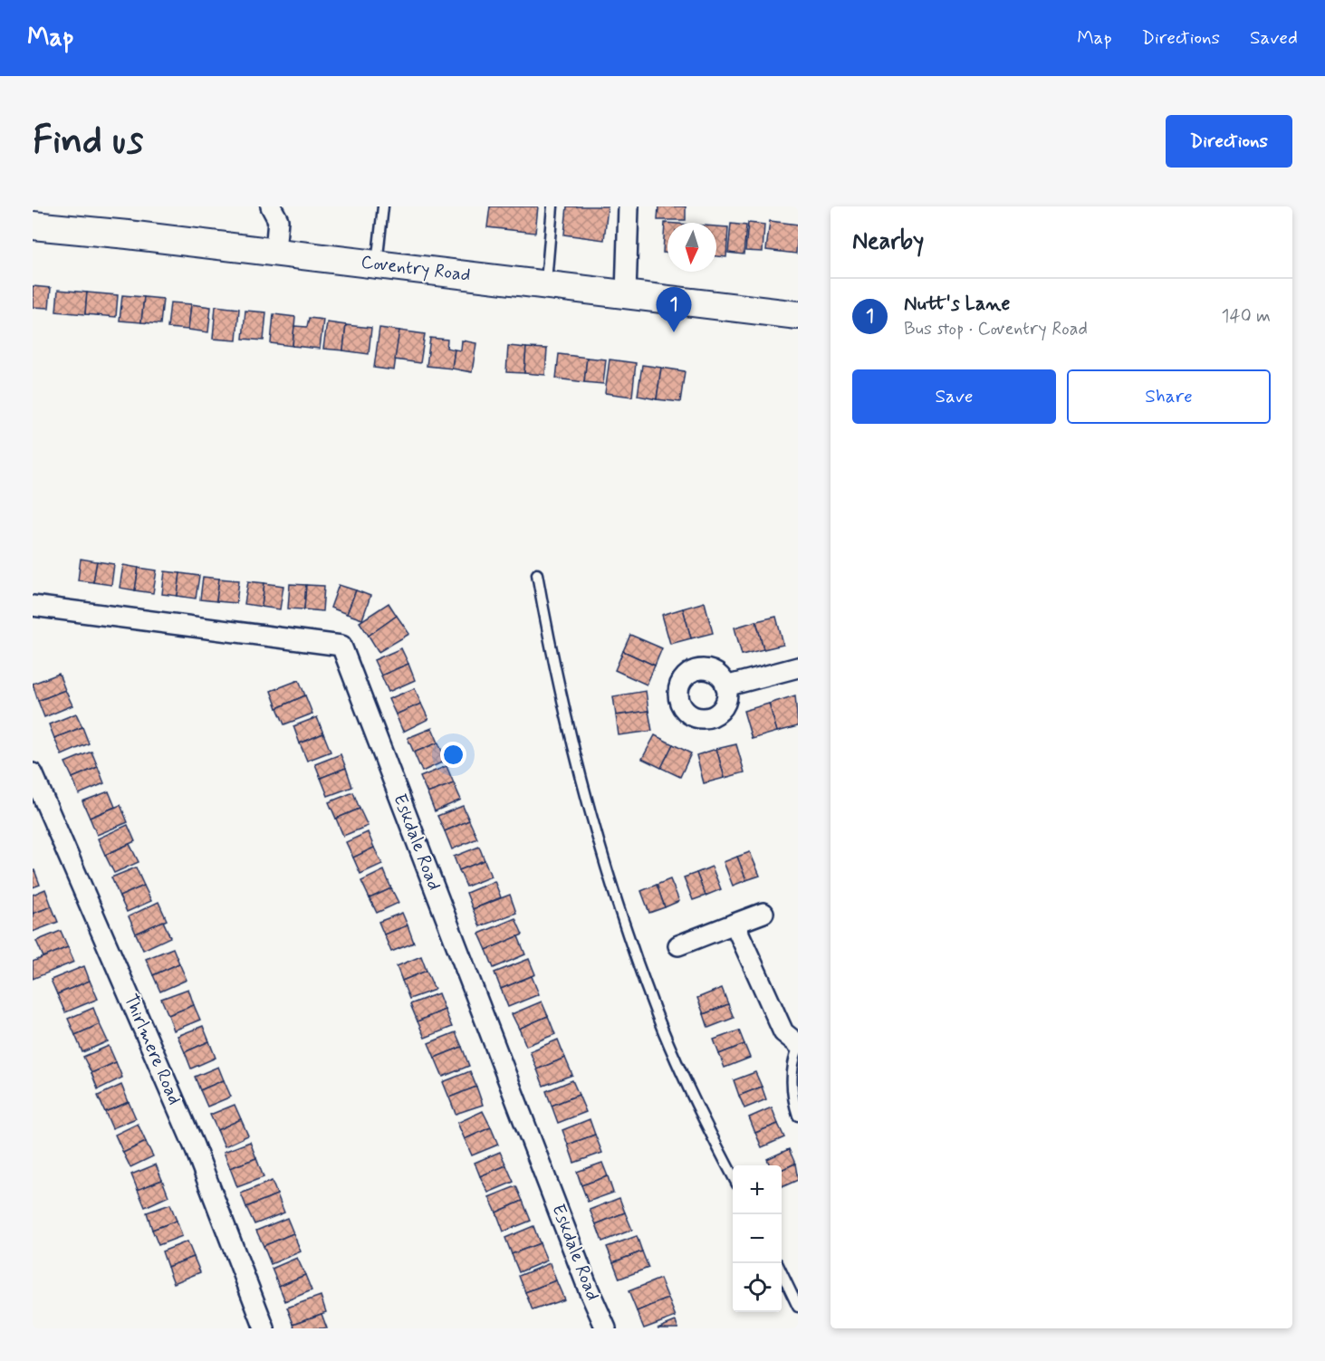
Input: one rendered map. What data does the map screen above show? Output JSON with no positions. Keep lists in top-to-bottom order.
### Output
{
  "streets": {
    "main road": ["Coventry Road"],
    "street": ["Eskdale Road", "Thirlmere Road"]
  },
  "north": "bottom",
  "page": {
    "header": "Map",
    "nav": ["Map", "Directions", "Saved"],
    "buttons": [
      "Directions",
      ["Save", "Share"]
    ],
    "title": "Find us",
    "heading": "Nearby",
    "list": [
      {
        "mark": "1",
        "name": "Nutt's Lane",
        "note": "Bus stop · Coventry Road",
        "value": "140 m"
      }
    ],
    "pins": "1",
    "map_buttons": ["+", "−"]
  }
}
